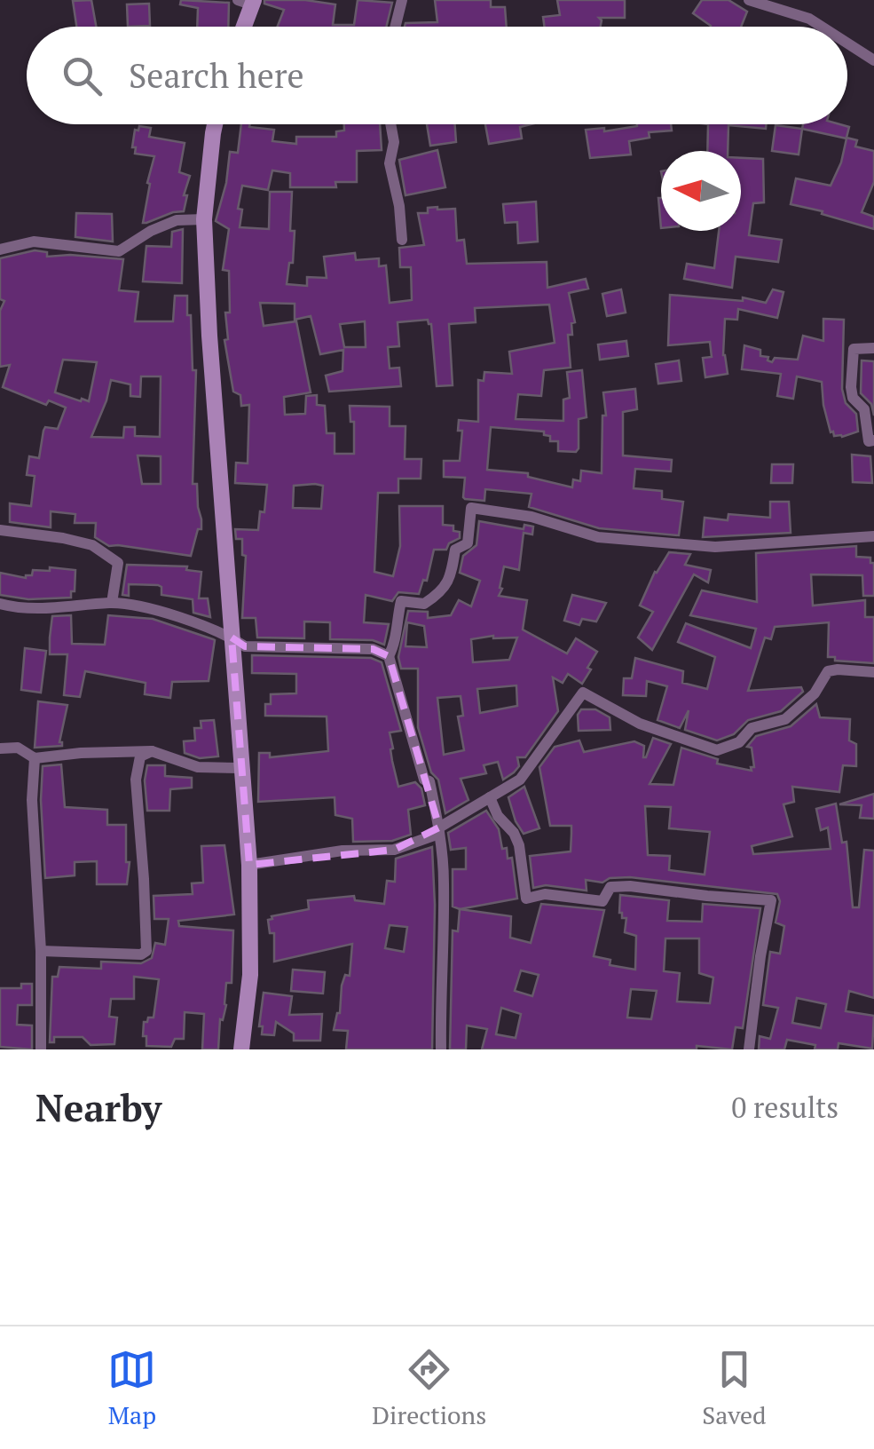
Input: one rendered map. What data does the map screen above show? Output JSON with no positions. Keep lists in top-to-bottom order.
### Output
{
  "north": "left",
  "page": {
    "search": "Search here",
    "heading": ["Nearby", "0 results"],
    "nav": ["Map", "Directions", "Saved"]
  }
}
